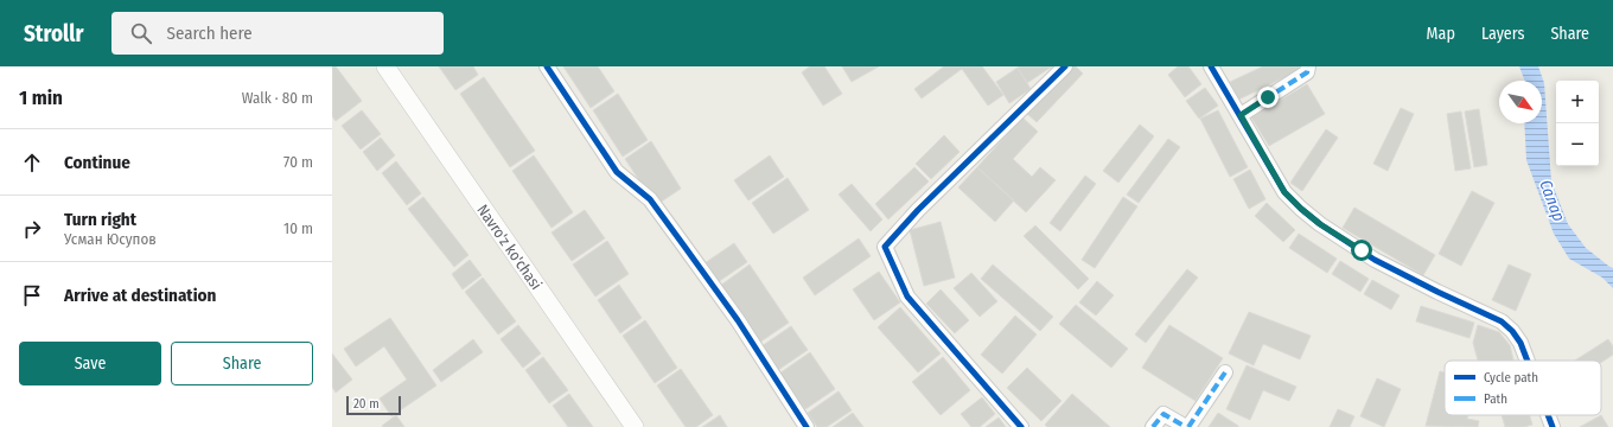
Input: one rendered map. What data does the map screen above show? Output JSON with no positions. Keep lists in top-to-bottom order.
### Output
{
  "streets": {
    "street": ["Navro'z ko'chasi"]
  },
  "water": ["Салар"],
  "legend": ["Cycle path", "Path"],
  "scale_bar": "20 m",
  "north": "bottom right",
  "page": {
    "header": "Strollr",
    "search": "Search here",
    "nav": ["Map", "Layers", "Share"],
    "heading": ["1 min", "Walk · 80 m"],
    "map_buttons": ["+", "−"],
    "list": [
      ["Continue", "70 m"],
      ["Turn right", "Усман Юсупов", "10 m"],
      "Arrive at destination"
    ],
    "buttons": ["Save", "Share"],
    "scale": "20 m"
  }
}
